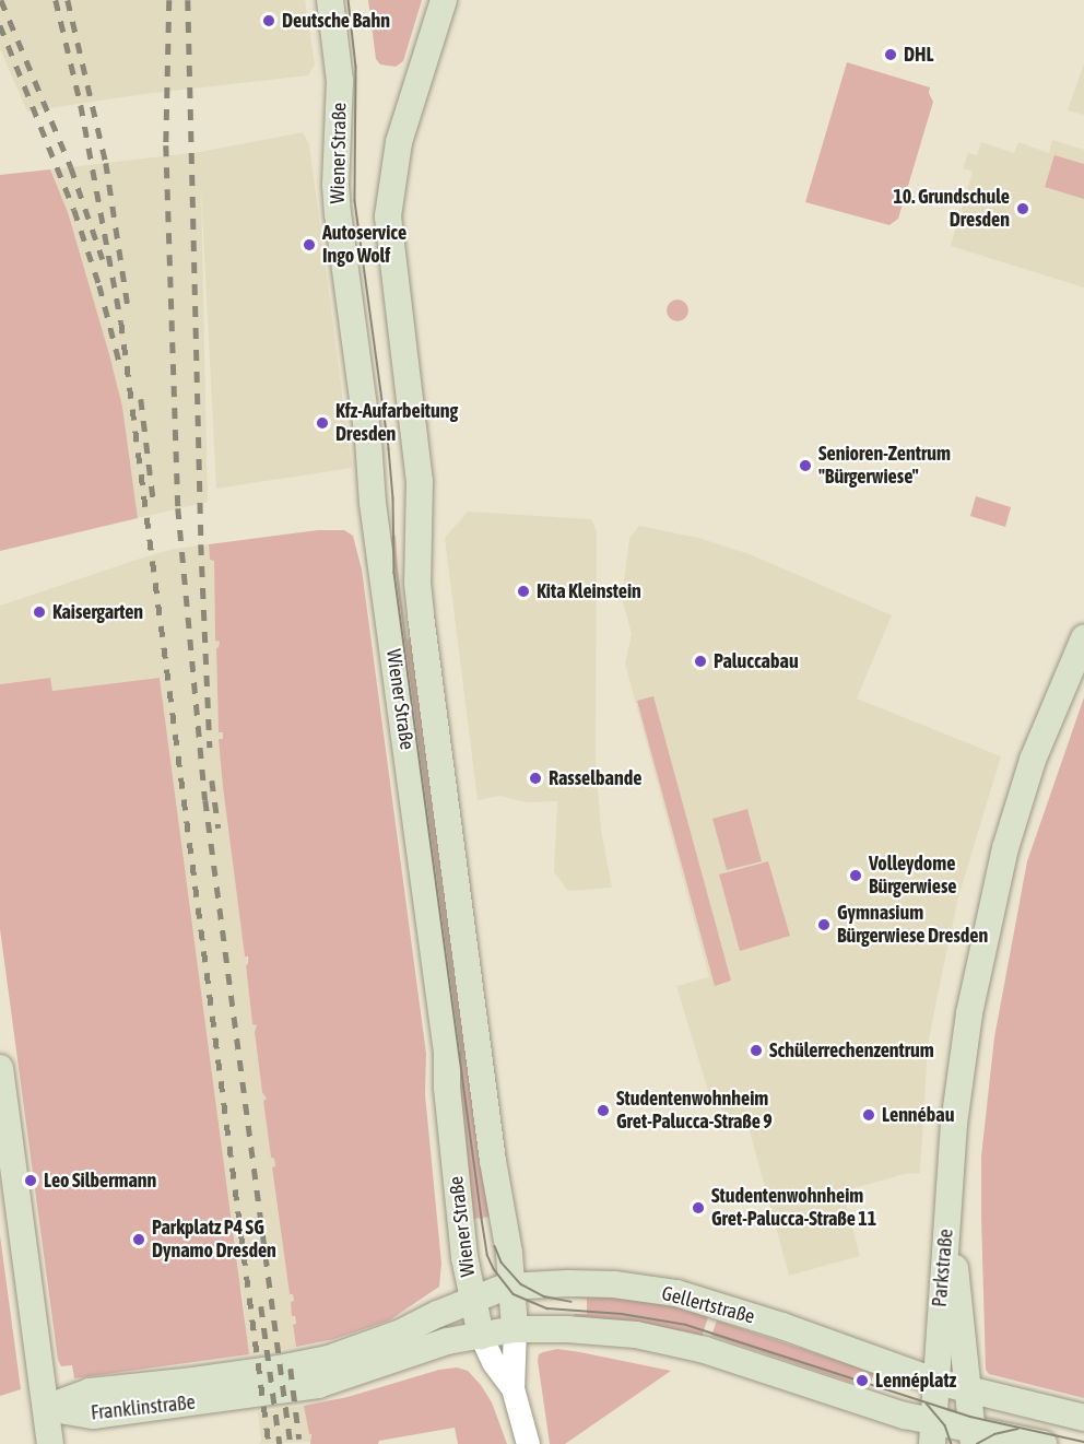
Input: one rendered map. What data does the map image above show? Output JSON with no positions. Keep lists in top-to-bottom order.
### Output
{
  "streets": {
    "main road": [
      "Wiener Straße",
      "Parkstraße",
      "Gellertstraße",
      "Franklinstraße"
    ]
  },
  "crossings": [
    ["Wiener Straße", "Gellertstraße"],
    ["Wiener Straße", "Franklinstraße"],
    ["Parkstraße", "Gellertstraße"],
    ["Gellertstraße", "Franklinstraße"]
  ],
  "places": [
    "Deutsche Bahn",
    "DHL",
    "10. Grundschule Dresden",
    "Autoservice Ingo Wolf",
    "Kfz-Aufarbeitung Dresden",
    "Senioren-Zentrum \"Bürgerwiese\"",
    "Kita Kleinstein",
    "Kaisergarten",
    "Paluccabau",
    "Rasselbande",
    "Volleydome Bürgerwiese",
    "Gymnasium Bürgerwiese Dresden",
    "Schülerrechenzentrum",
    "Studentenwohnheim Gret-Palucca-Straße 9",
    "Lennébau",
    "Leo Silbermann",
    "Studentenwohnheim Gret-Palucca-Straße 11",
    "Parkplatz P4 SG Dynamo Dresden",
    "Lennéplatz"
  ]
}
